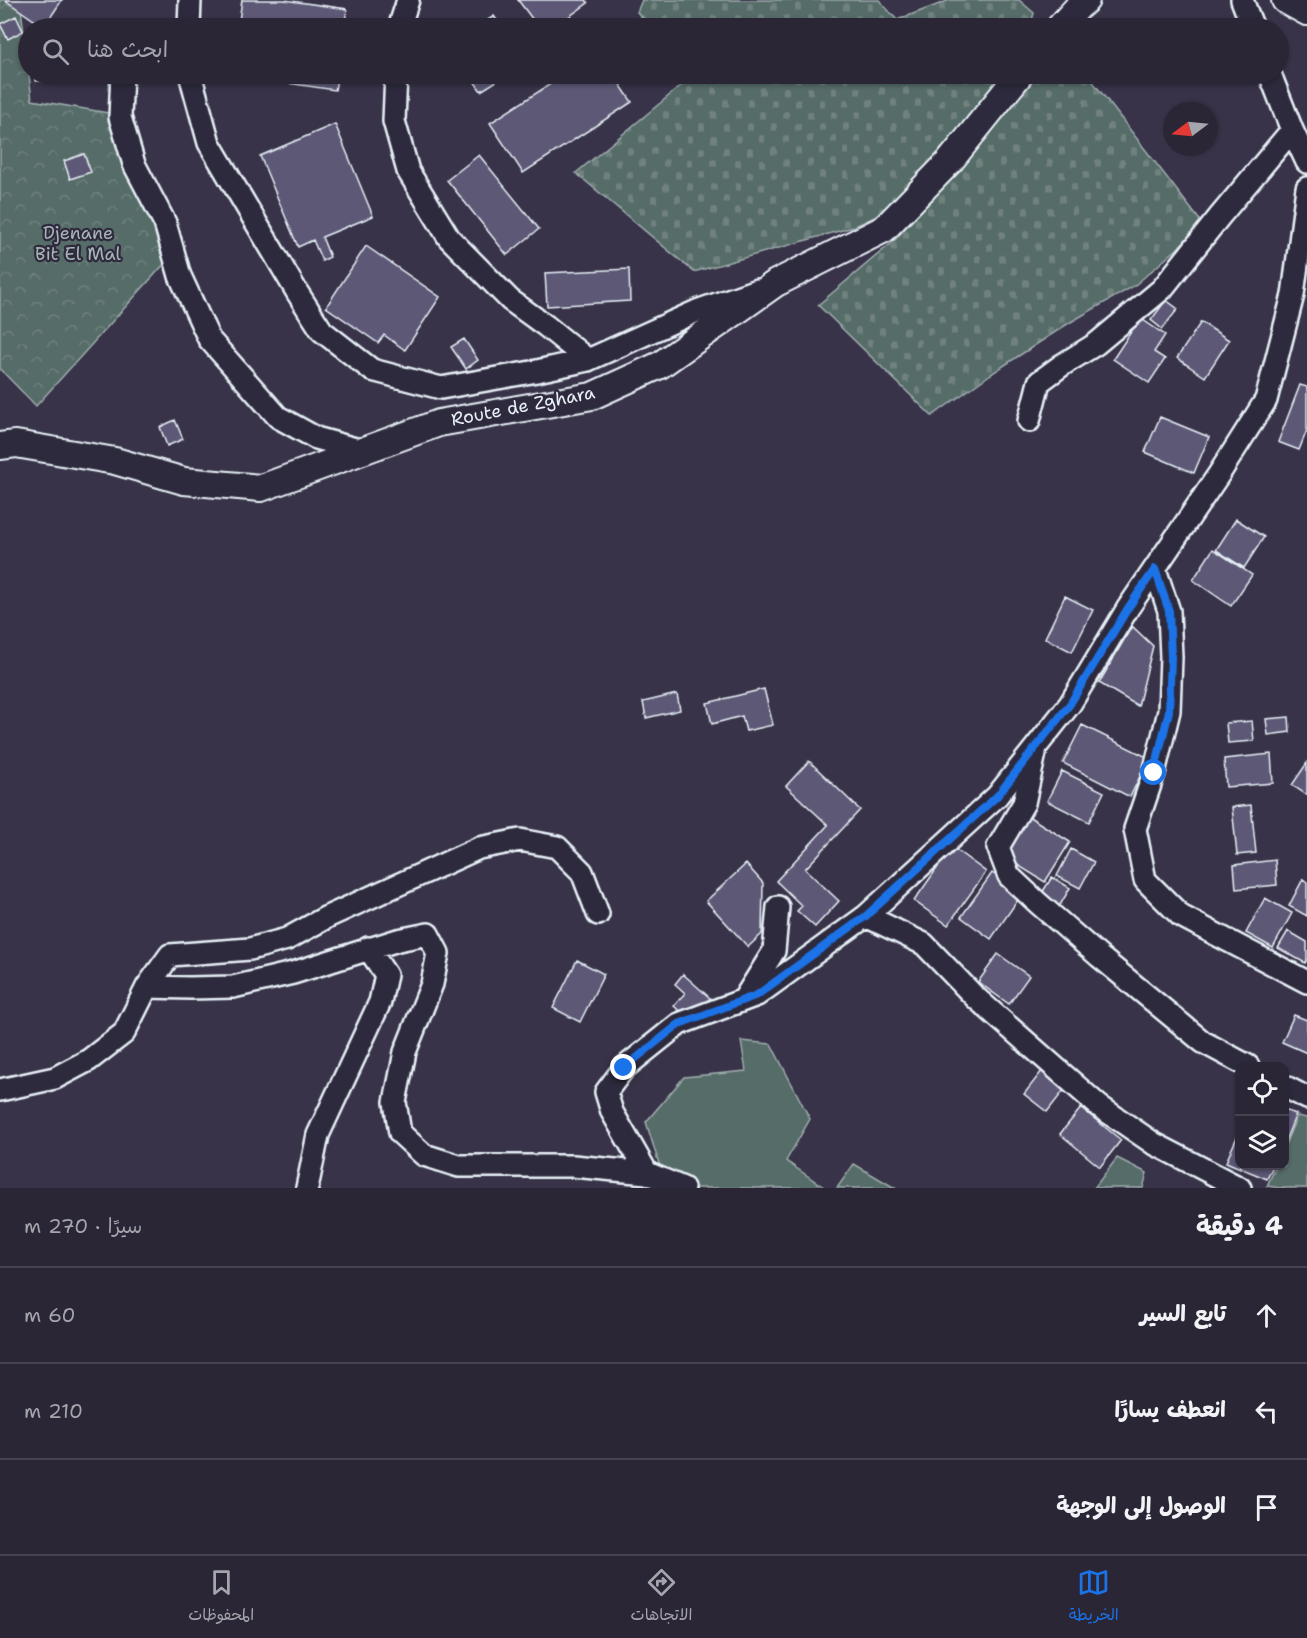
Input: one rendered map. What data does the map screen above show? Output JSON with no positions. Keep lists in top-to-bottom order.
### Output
{
  "streets": {
    "street": ["Route de Zghara"]
  },
  "parks": ["Djenane Bit El Mal"],
  "north": "left",
  "page": {
    "search": "ابحث هنا",
    "heading": ["4 دقيقة", "سيرًا · 270 m"],
    "list": [
      ["تابع السير", "60 m"],
      ["انعطف يسارًا", "210 m"],
      "الوصول إلى الوجهة"
    ],
    "nav": ["الخريطة", "الاتجاهات", "المحفوظات"]
  }
}
